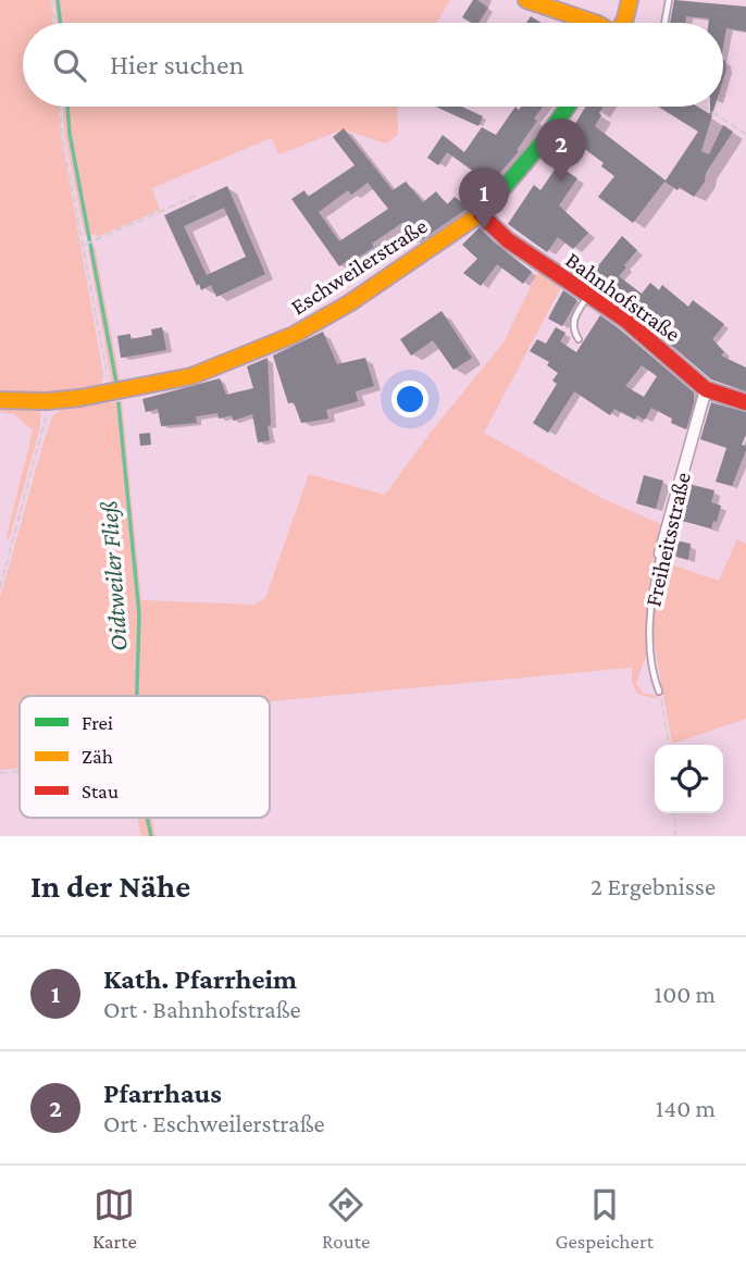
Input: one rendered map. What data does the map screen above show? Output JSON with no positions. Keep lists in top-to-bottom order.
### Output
{
  "streets": {
    "street": ["Eschweilerstraße", "Bahnhofstraße", "Freiheitsstraße"]
  },
  "crossings": [
    ["Eschweilerstraße", "Bahnhofstraße"],
    ["Bahnhofstraße", "Freiheitsstraße"]
  ],
  "water": ["Oidtweiler Fließ"],
  "legend": ["Frei", "Zäh", "Stau"],
  "page": {
    "search": "Hier suchen",
    "pins": ["2", "1"],
    "heading": ["In der Nähe", "2 Ergebnisse"],
    "list": [
      {
        "mark": "1",
        "name": "Kath. Pfarrheim",
        "note": "Ort · Bahnhofstraße",
        "value": "100 m"
      },
      {
        "mark": "2",
        "name": "Pfarrhaus",
        "note": "Ort · Eschweilerstraße",
        "value": "140 m"
      }
    ],
    "nav": ["Karte", "Route", "Gespeichert"]
  }
}
